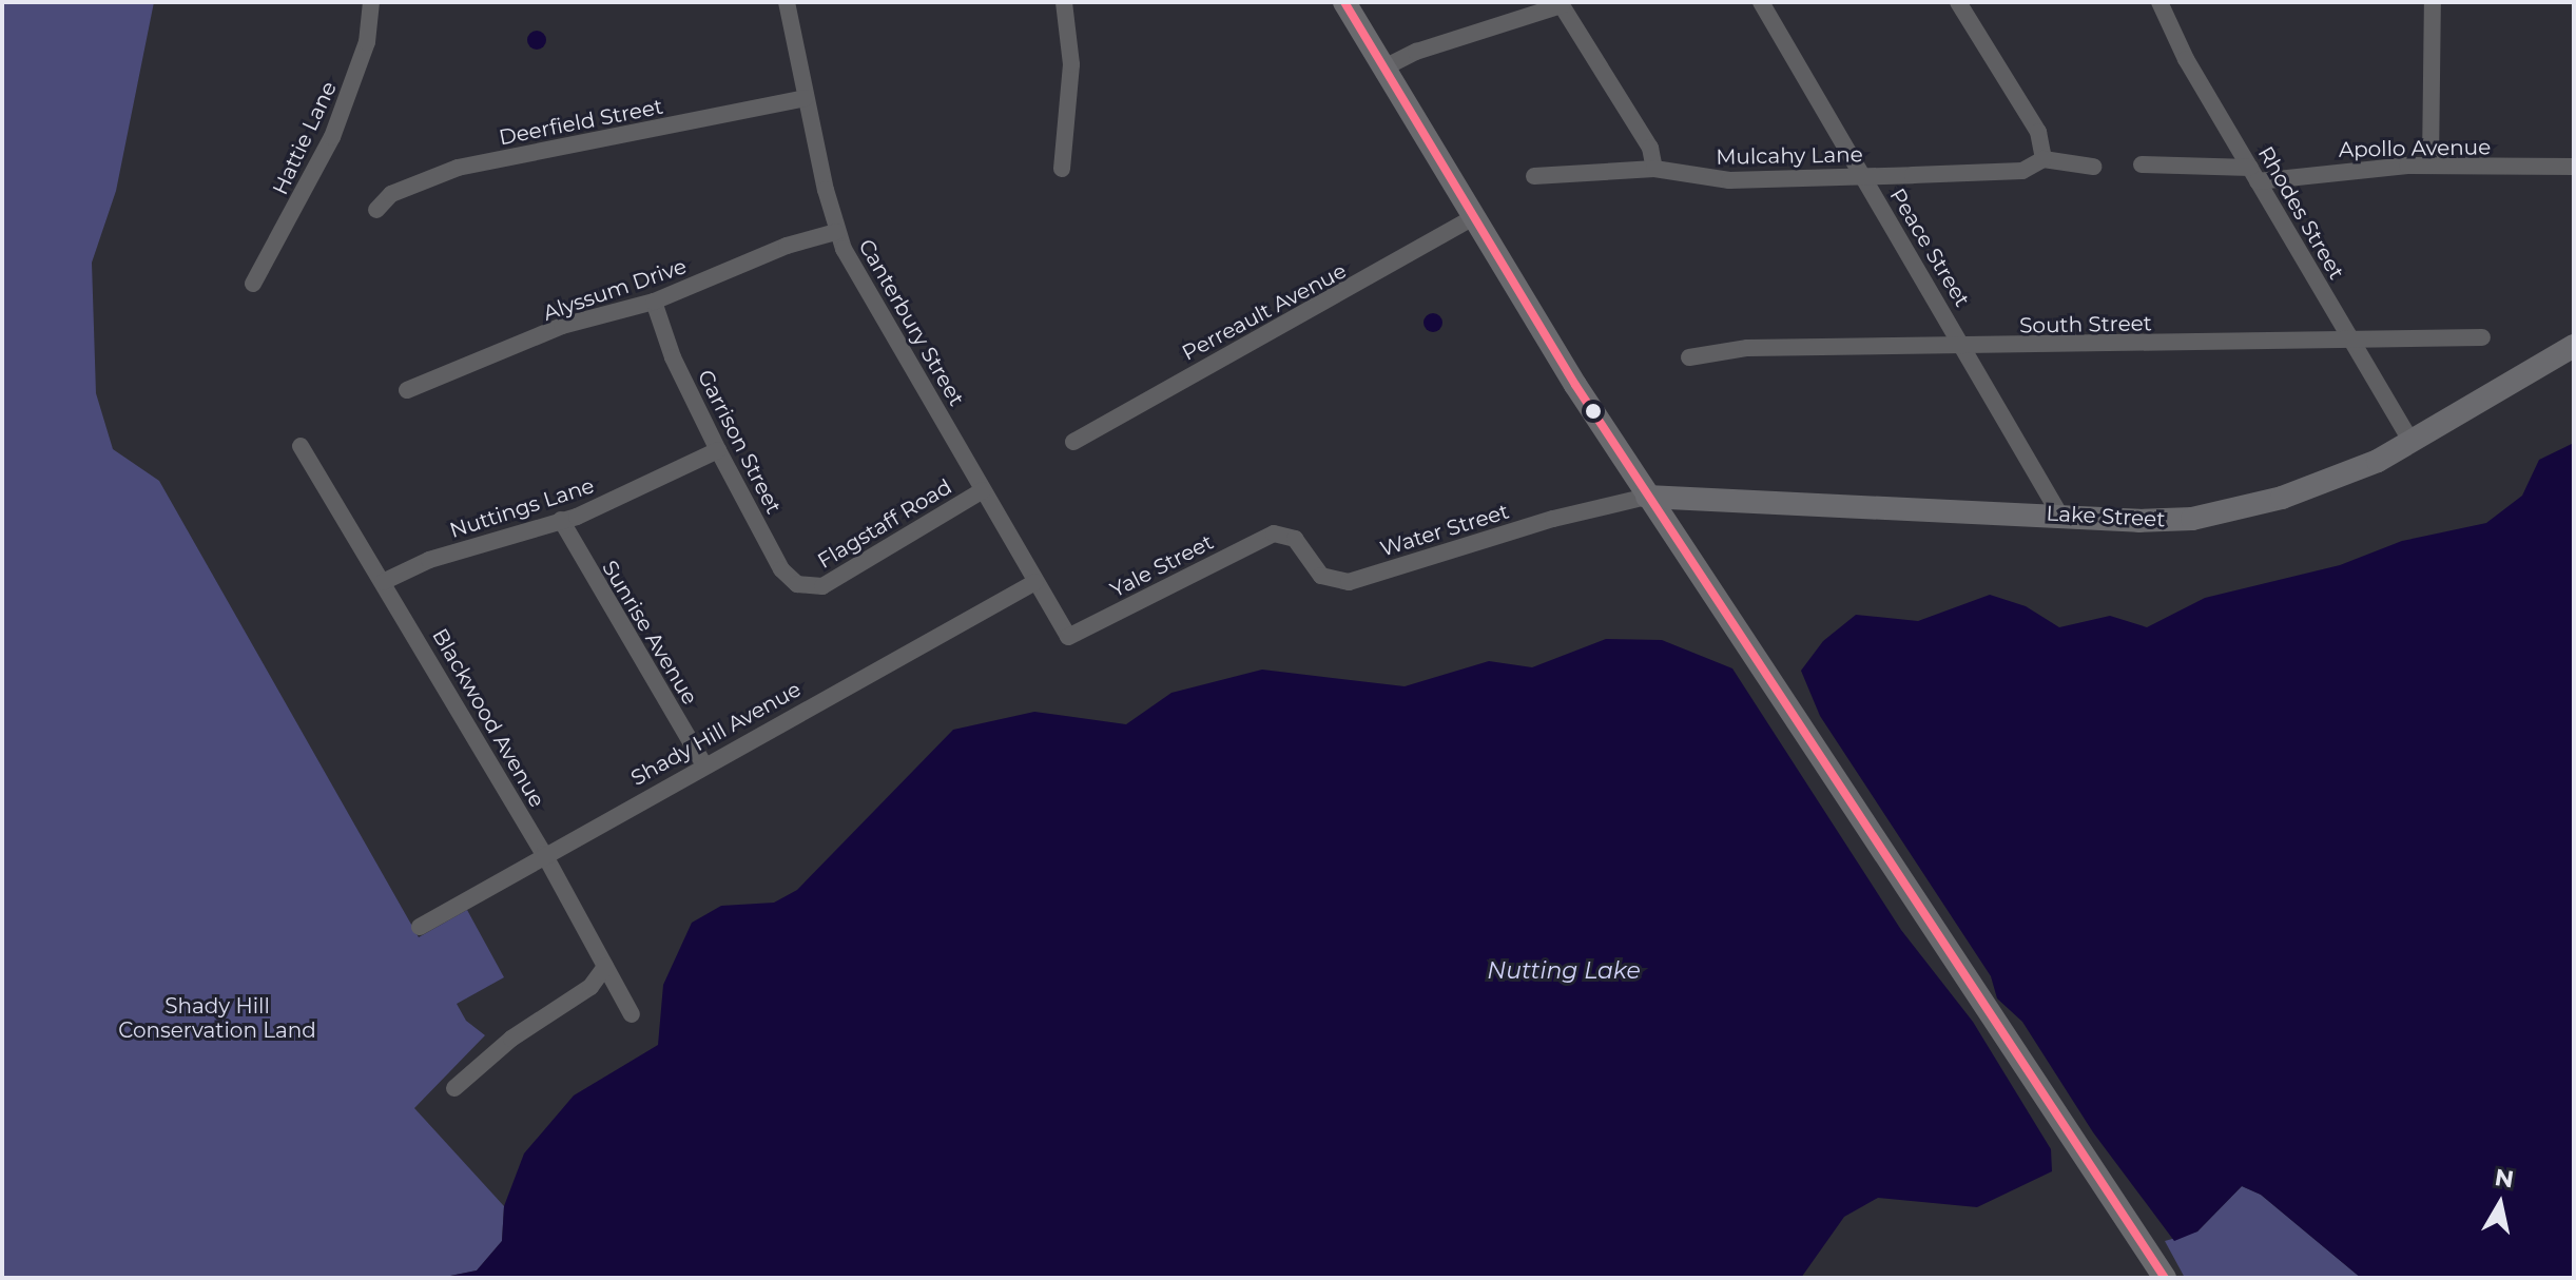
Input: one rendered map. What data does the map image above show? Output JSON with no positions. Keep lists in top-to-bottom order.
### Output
{
  "streets": {
    "main road": ["Lake Street"],
    "street": [
      "Deerfield Street",
      "Hattie Lane",
      "Apollo Avenue",
      "Mulcahy Lane",
      "Rhodes Street",
      "Peace Street",
      "Alyssum Drive",
      "Perreault Avenue",
      "Canterbury Street",
      "South Street",
      "Garrison Street",
      "Nuttings Lane",
      "Flagstaff Road",
      "Water Street",
      "Yale Street",
      "Sunrise Avenue",
      "Blackwood Avenue",
      "Shady Hill Avenue"
    ]
  },
  "crossings": [
    ["Deerfield Street", "Canterbury Street"],
    ["Apollo Avenue", "Rhodes Street"],
    ["Mulcahy Lane", "Peace Street"],
    ["Rhodes Street", "South Street"],
    ["Rhodes Street", "Lake Street"],
    ["Peace Street", "South Street"],
    ["Peace Street", "Lake Street"],
    ["Alyssum Drive", "Canterbury Street"],
    ["Alyssum Drive", "Garrison Street"],
    ["Canterbury Street", "Flagstaff Road"],
    ["Canterbury Street", "Yale Street"],
    ["Canterbury Street", "Shady Hill Avenue"],
    ["Garrison Street", "Nuttings Lane"],
    ["Garrison Street", "Flagstaff Road"],
    ["Nuttings Lane", "Sunrise Avenue"],
    ["Nuttings Lane", "Blackwood Avenue"],
    ["Lake Street", "Water Street"],
    ["Water Street", "Yale Street"],
    ["Sunrise Avenue", "Shady Hill Avenue"],
    ["Blackwood Avenue", "Shady Hill Avenue"]
  ],
  "water": ["Nutting Lake"],
  "parks": ["Shady Hill Conservation Land"],
  "north": "top"
}
